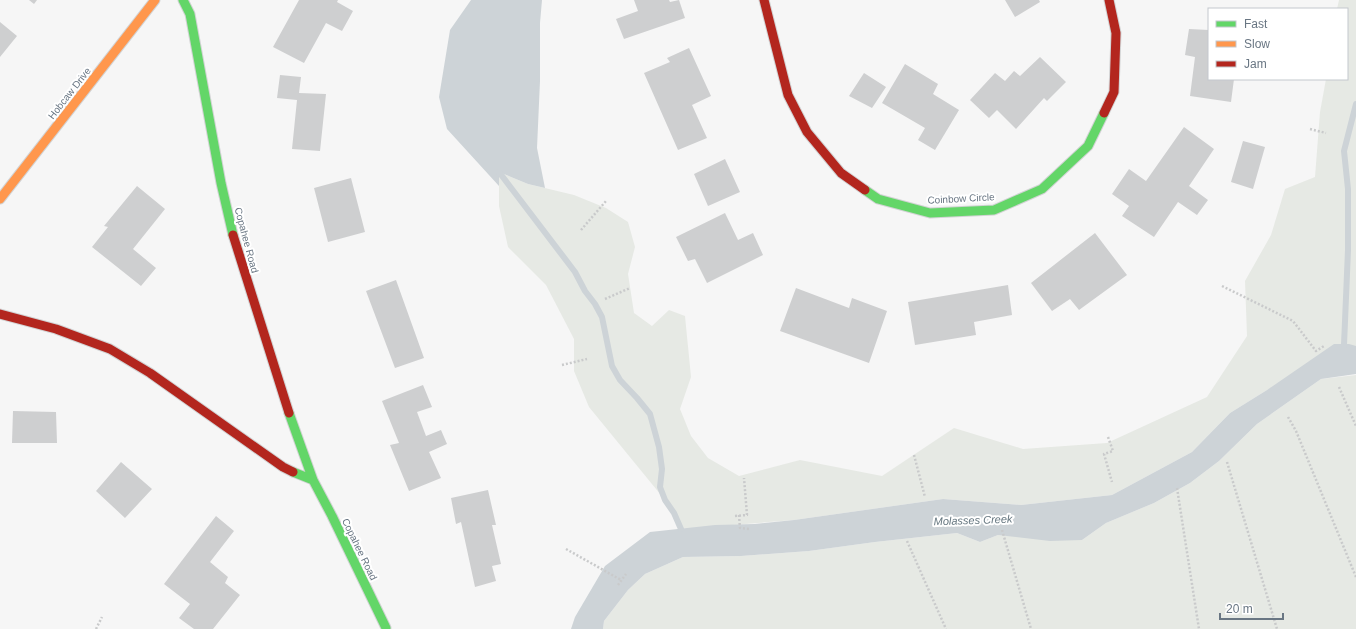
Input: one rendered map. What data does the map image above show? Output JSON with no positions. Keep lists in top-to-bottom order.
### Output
{
  "streets": {
    "street": ["Hobcaw Drive", "Coinbow Circle", "Copahee Road"]
  },
  "water": ["Molasses Creek"],
  "legend": ["Fast", "Slow", "Jam"],
  "scale_bar": "20 m"
}
